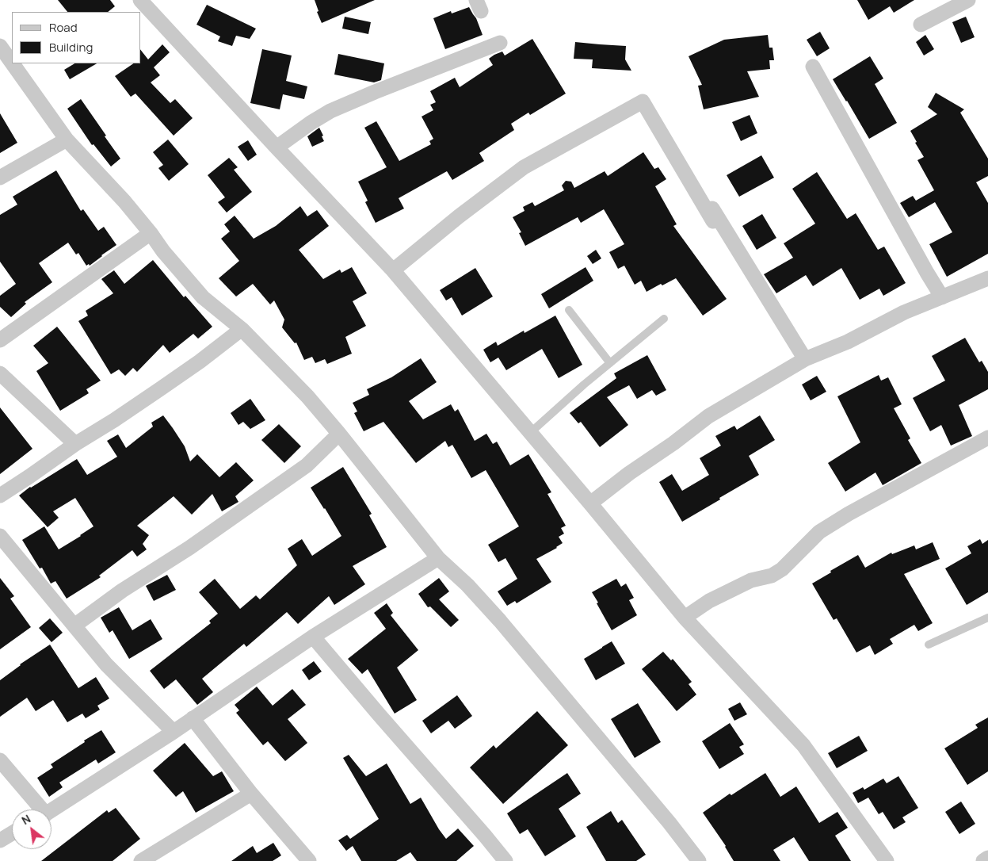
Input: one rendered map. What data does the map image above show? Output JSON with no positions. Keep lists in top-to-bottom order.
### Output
{
  "legend": ["Road", "Building"],
  "north": "top left"
}
